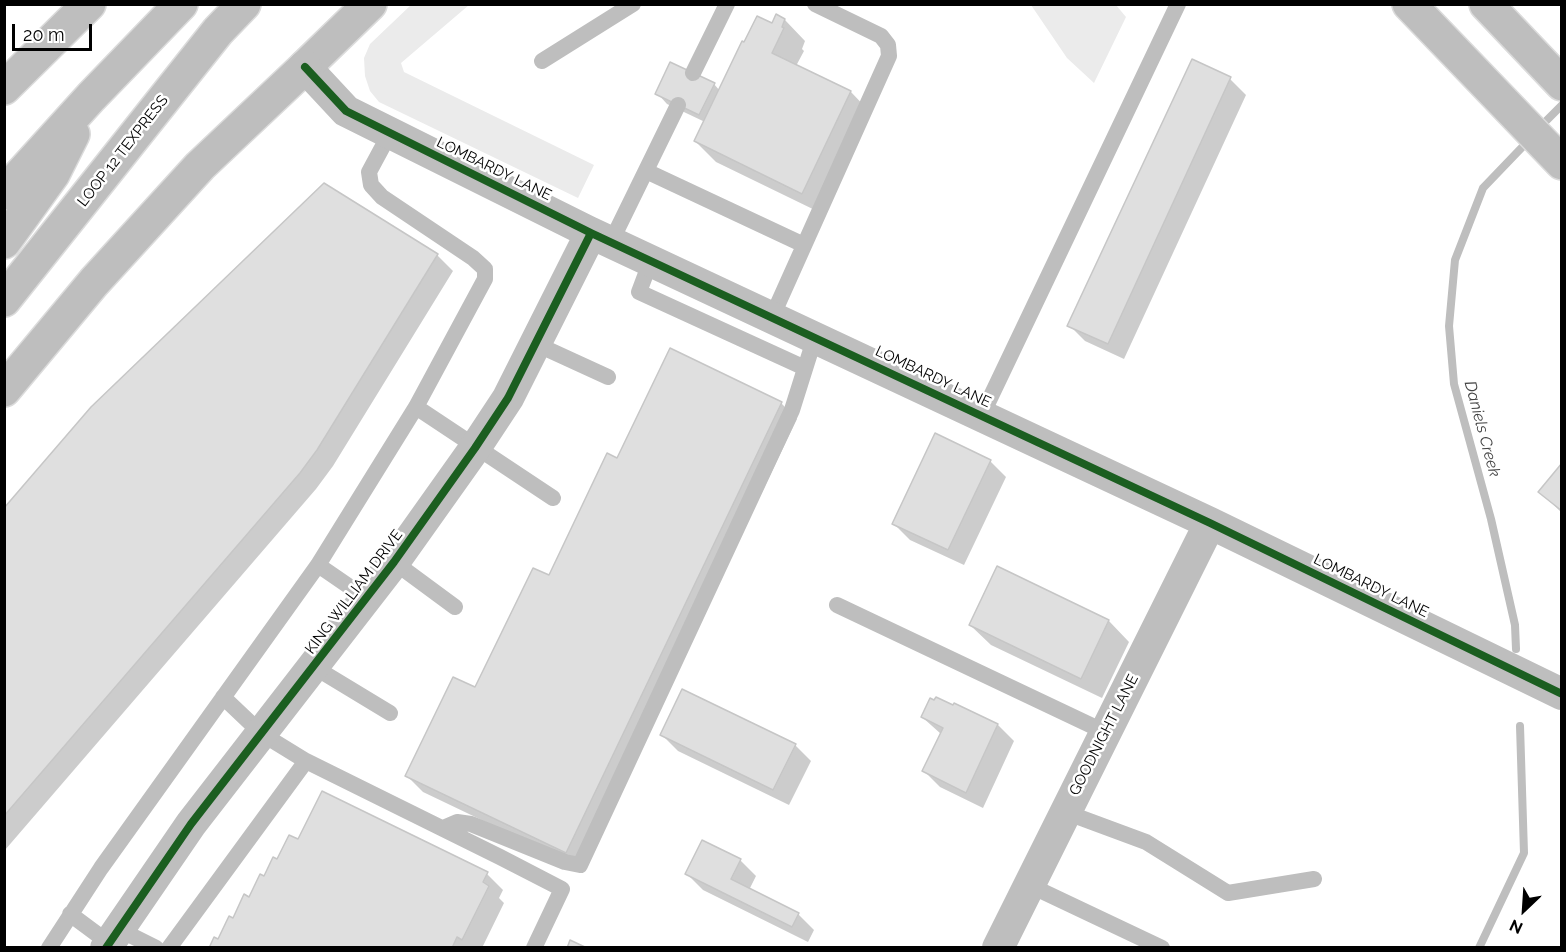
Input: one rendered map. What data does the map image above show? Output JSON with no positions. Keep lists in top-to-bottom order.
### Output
{
  "streets": {
    "main road": ["LOOP 12 TEXPRESS"],
    "street": ["LOMBARDY LANE", "KING WILLIAM DRIVE", "GOODNIGHT LANE"]
  },
  "crossings": [
    ["LOMBARDY LANE", "KING WILLIAM DRIVE"],
    ["LOMBARDY LANE", "GOODNIGHT LANE"]
  ],
  "water": ["Daniels Creek"],
  "scale_bar": "20 m",
  "north": "bottom left"
}
